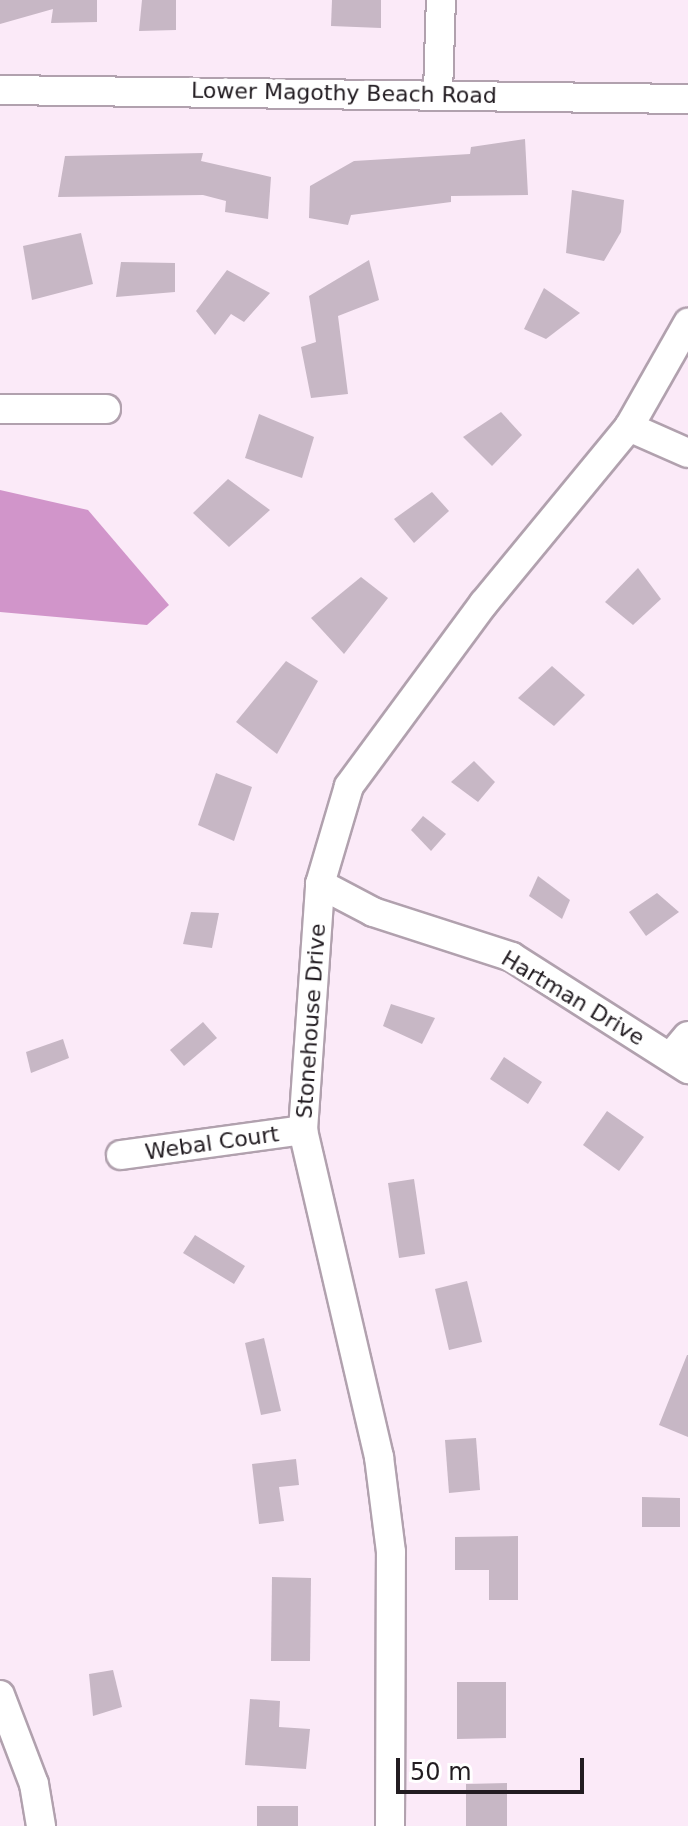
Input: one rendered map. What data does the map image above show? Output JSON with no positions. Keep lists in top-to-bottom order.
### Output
{
  "streets": {
    "street": [
      "Lower Magothy Beach Road",
      "Hartman Drive",
      "Stonehouse Drive",
      "Webal Court"
    ]
  },
  "crossings": [
    ["Hartman Drive", "Stonehouse Drive"],
    ["Stonehouse Drive", "Webal Court"]
  ],
  "scale_bar": "50 m"
}
